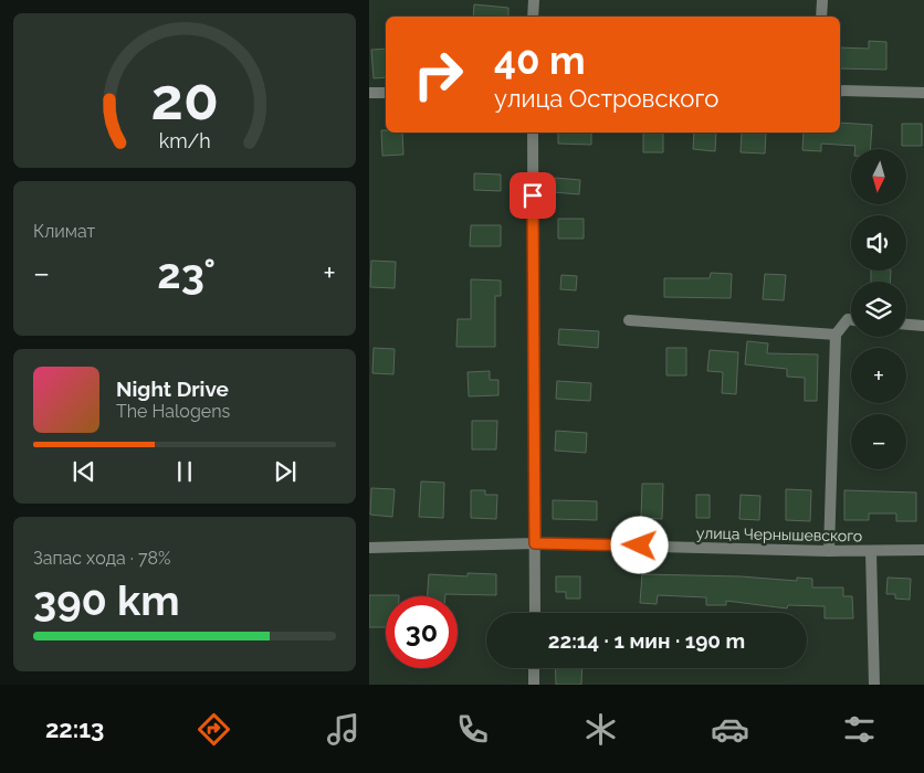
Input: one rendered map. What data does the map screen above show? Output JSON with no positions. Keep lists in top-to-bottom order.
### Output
{
  "streets": {
    "street": ["улица Чернышевского"]
  },
  "north": "bottom",
  "page": {
    "turn": ["40 m", "улица Островского"],
    "map_buttons": ["+", "−"],
    "tile": [
      "Климат",
      ["Запас хода · 78%", "390 km"]
    ],
    "heat": ["−", "23°", "+"],
    "song": ["Night Drive", "The Halogens"],
    "limit": "30",
    "trip": "22:14 · 1 мин · 190 m",
    "tabs": "22:13",
    "gauge": ["20", "km/h"]
  }
}
